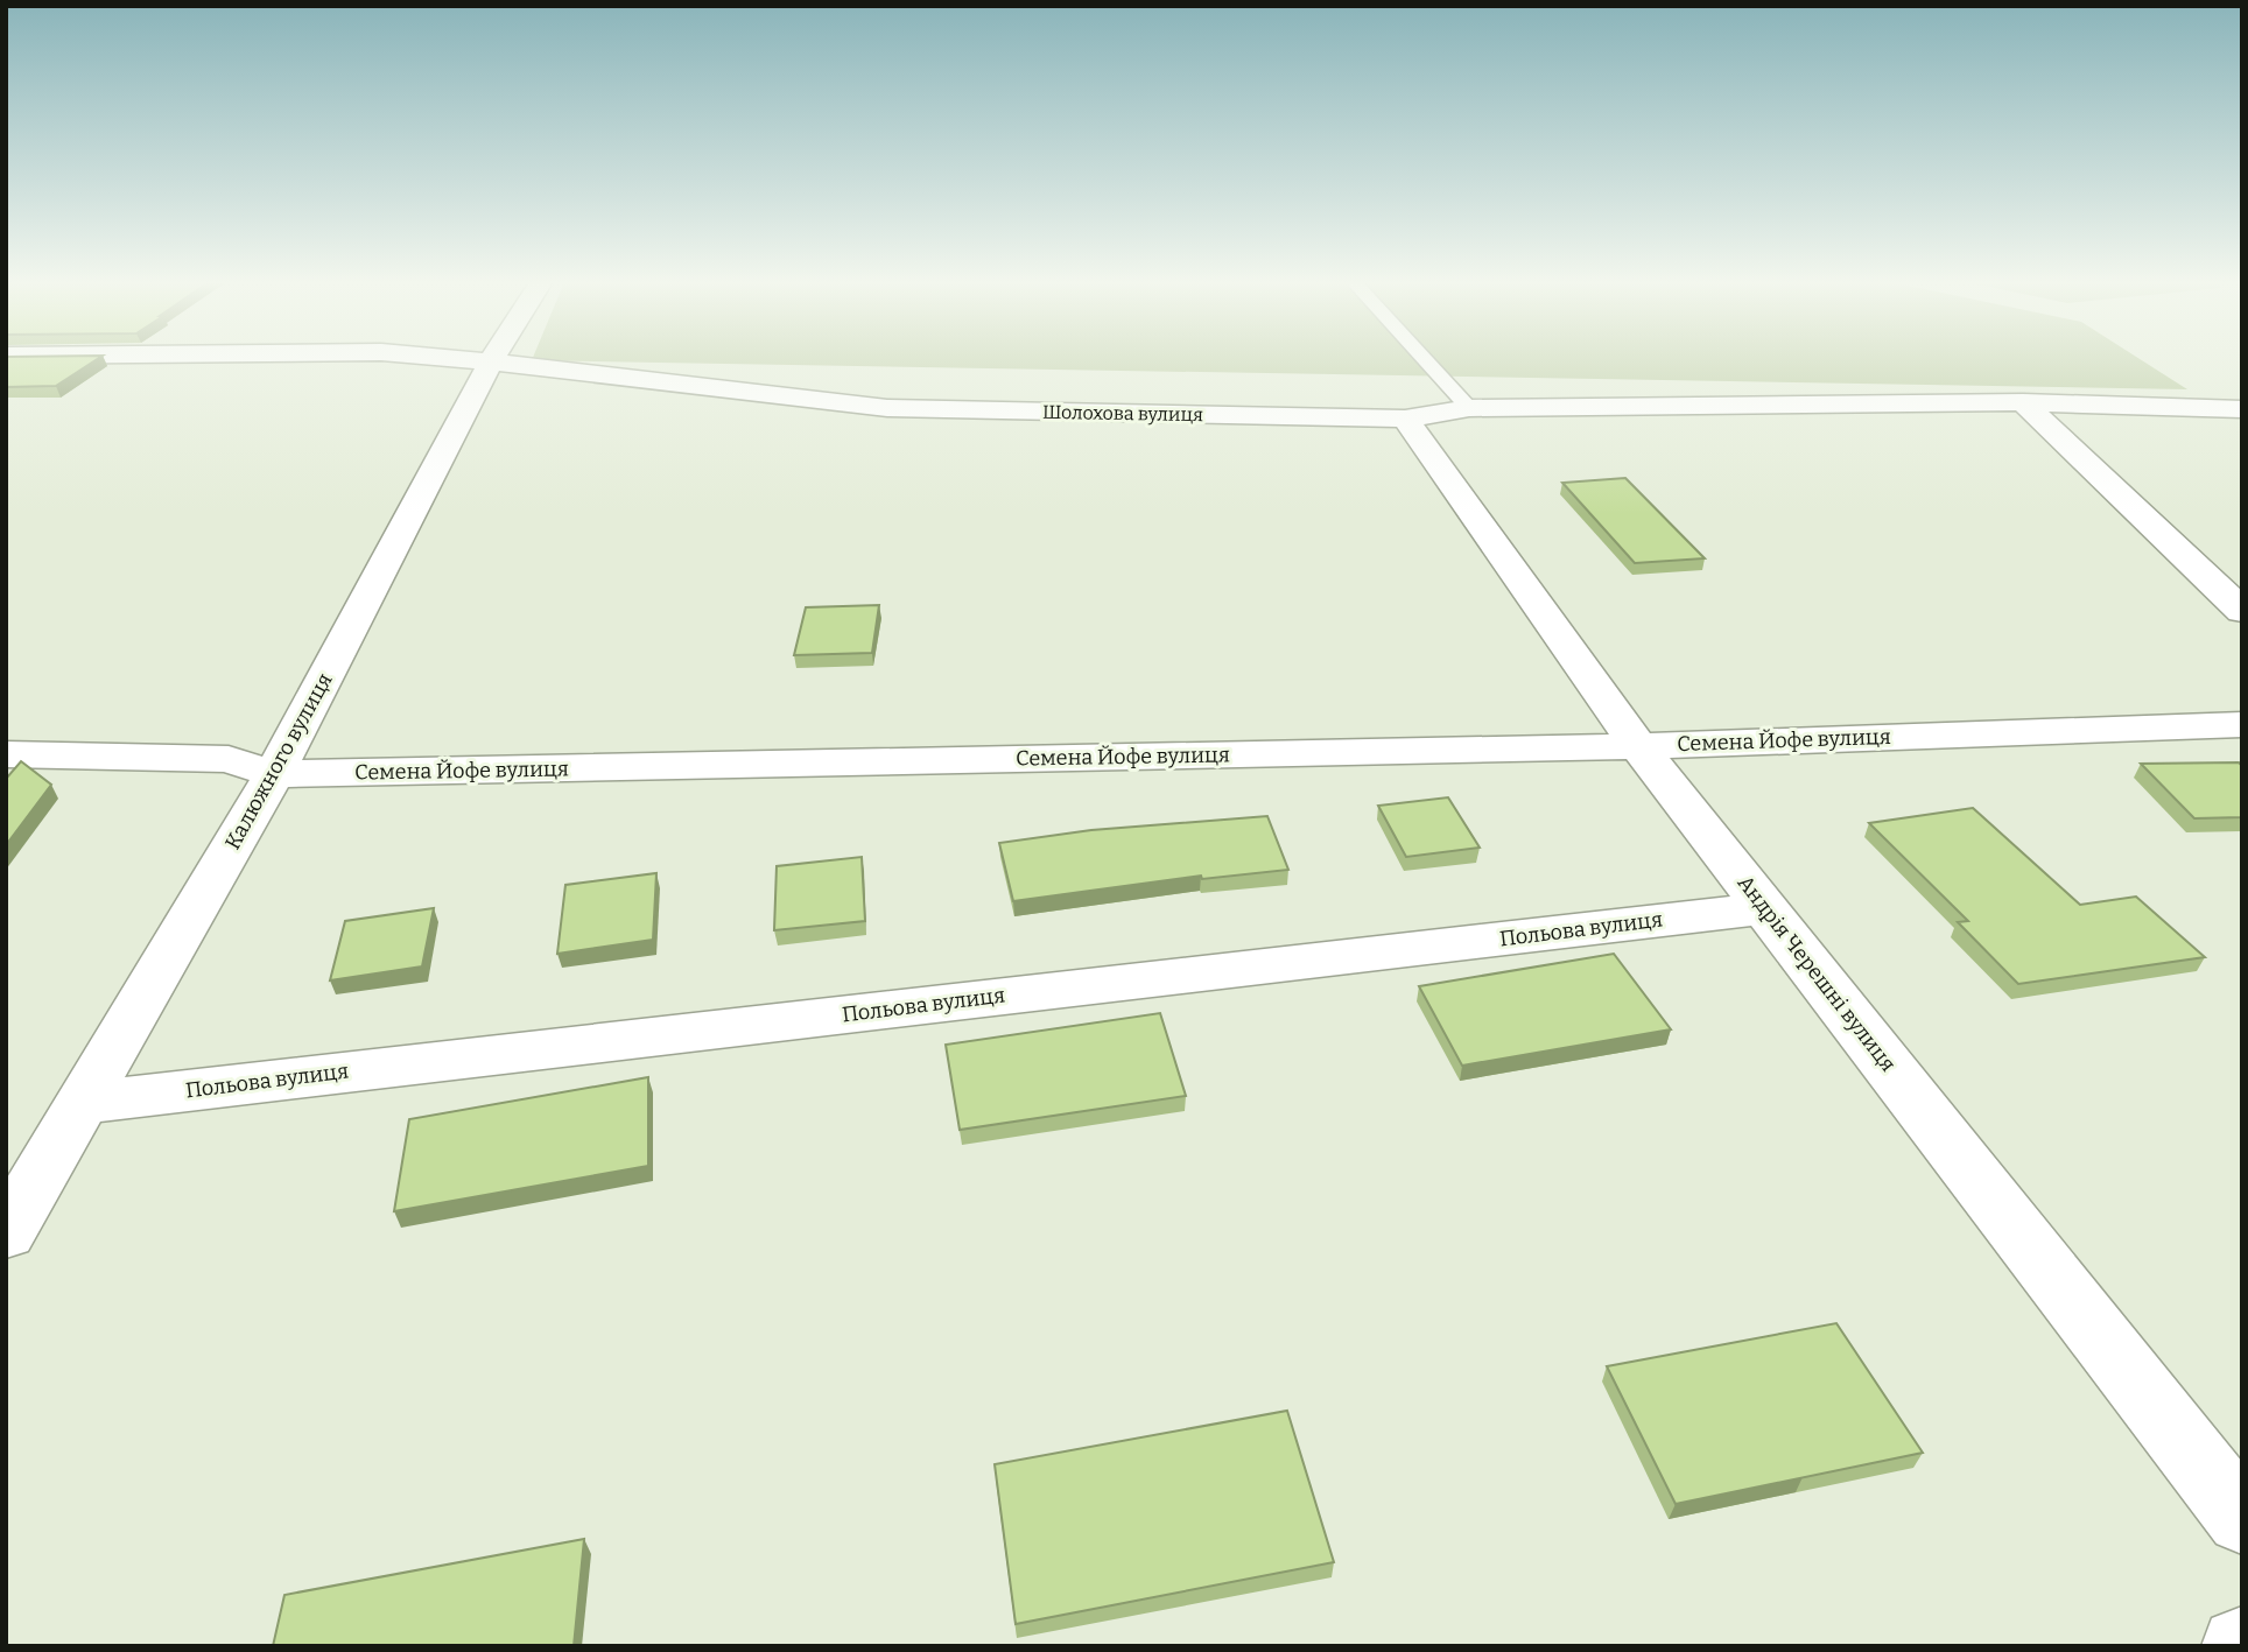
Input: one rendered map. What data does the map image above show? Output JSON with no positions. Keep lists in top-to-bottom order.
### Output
{
  "streets": {
    "street": [
      "Шолохова вулиця",
      "Семена Йофе вулиця",
      "Калюжного вулиця",
      "Польова вулиця",
      "Андрія Черешні вулиця"
    ]
  },
  "crossings": [
    ["Шолохова вулиця", "Калюжного вулиця"],
    ["Шолохова вулиця", "Андрія Черешні вулиця"],
    ["Семена Йофе вулиця", "Калюжного вулиця"],
    ["Семена Йофе вулиця", "Андрія Черешні вулиця"],
    ["Калюжного вулиця", "Польова вулиця"],
    ["Польова вулиця", "Андрія Черешні вулиця"]
  ]
}
